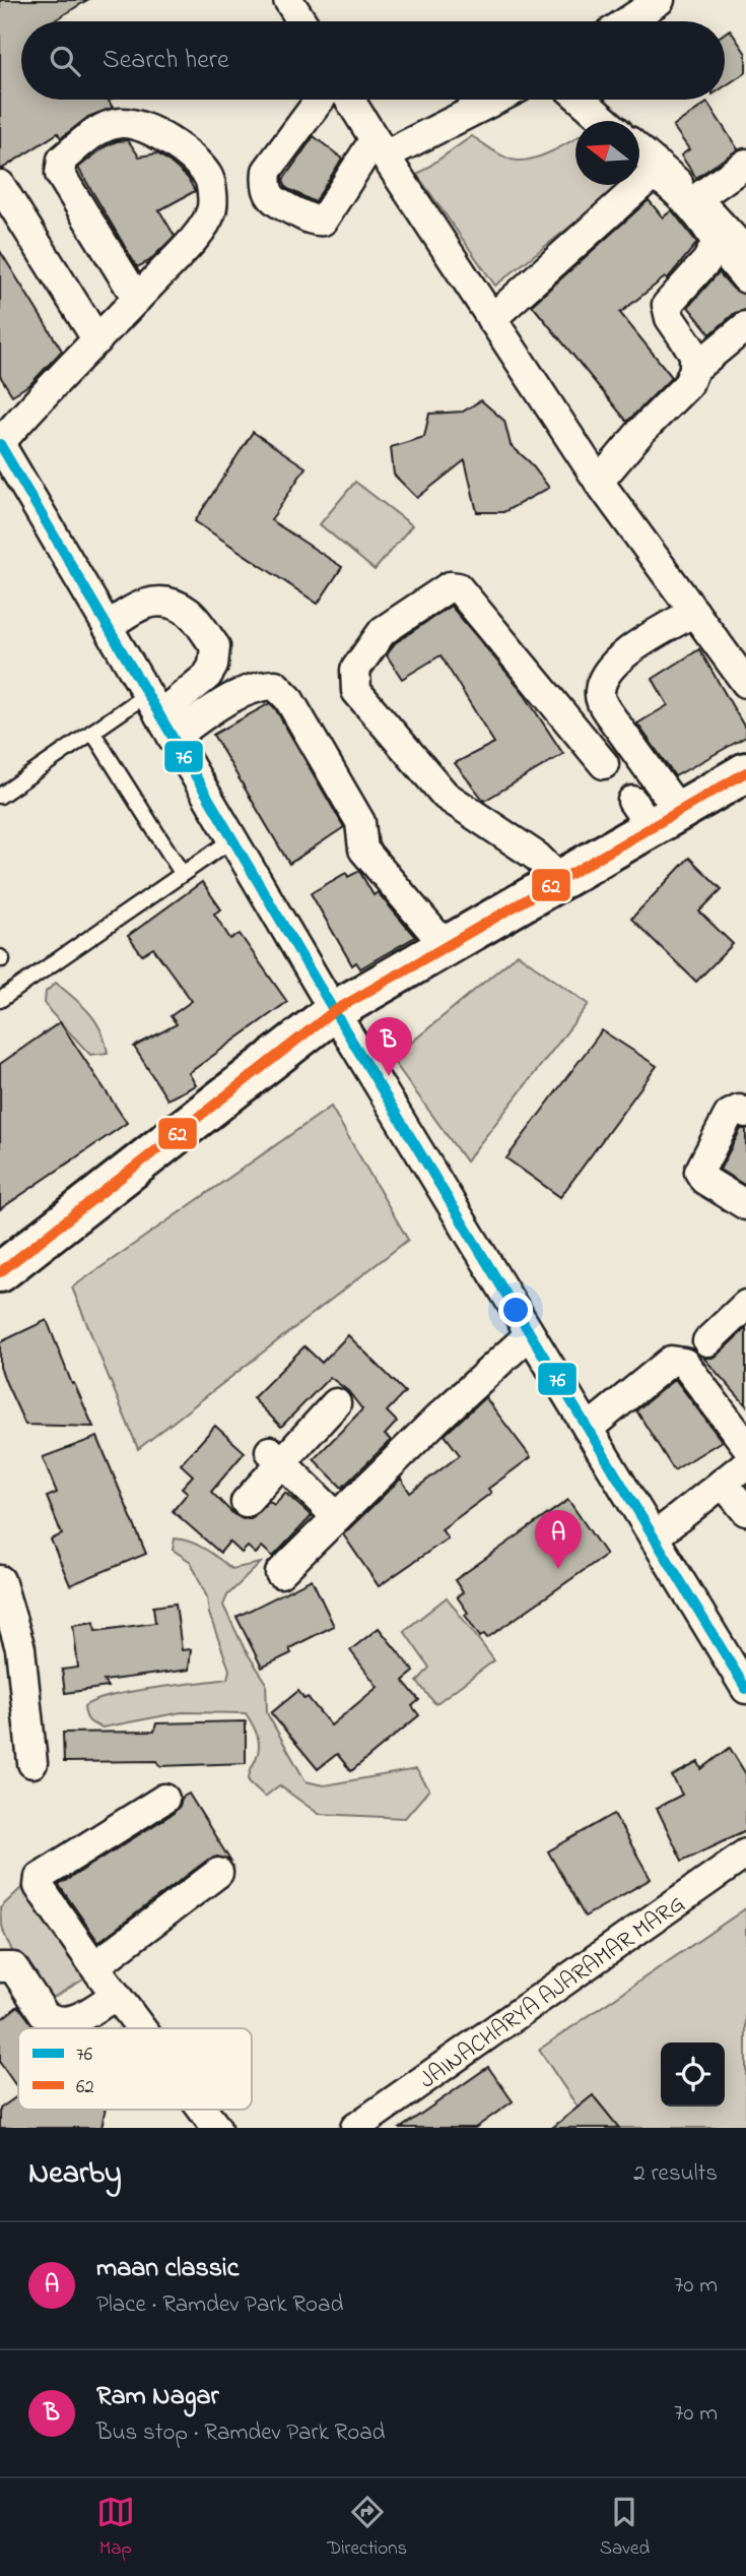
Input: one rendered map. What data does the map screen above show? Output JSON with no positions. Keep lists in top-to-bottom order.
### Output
{
  "streets": {
    "street": ["JAINACHARYA AJARAMAR MARG"]
  },
  "lines": ["transit line 76", "transit line 62"],
  "legend": ["76", "62"],
  "north": "left",
  "page": {
    "search": "Search here",
    "pins": ["B", "A"],
    "heading": ["Nearby", "2 results"],
    "list": [
      {
        "mark": "A",
        "name": "maan classic",
        "note": "Place · Ramdev Park Road",
        "value": "70 m"
      },
      {
        "mark": "B",
        "name": "Ram Nagar",
        "note": "Bus stop · Ramdev Park Road",
        "value": "70 m"
      }
    ],
    "nav": ["Map", "Directions", "Saved"]
  }
}
